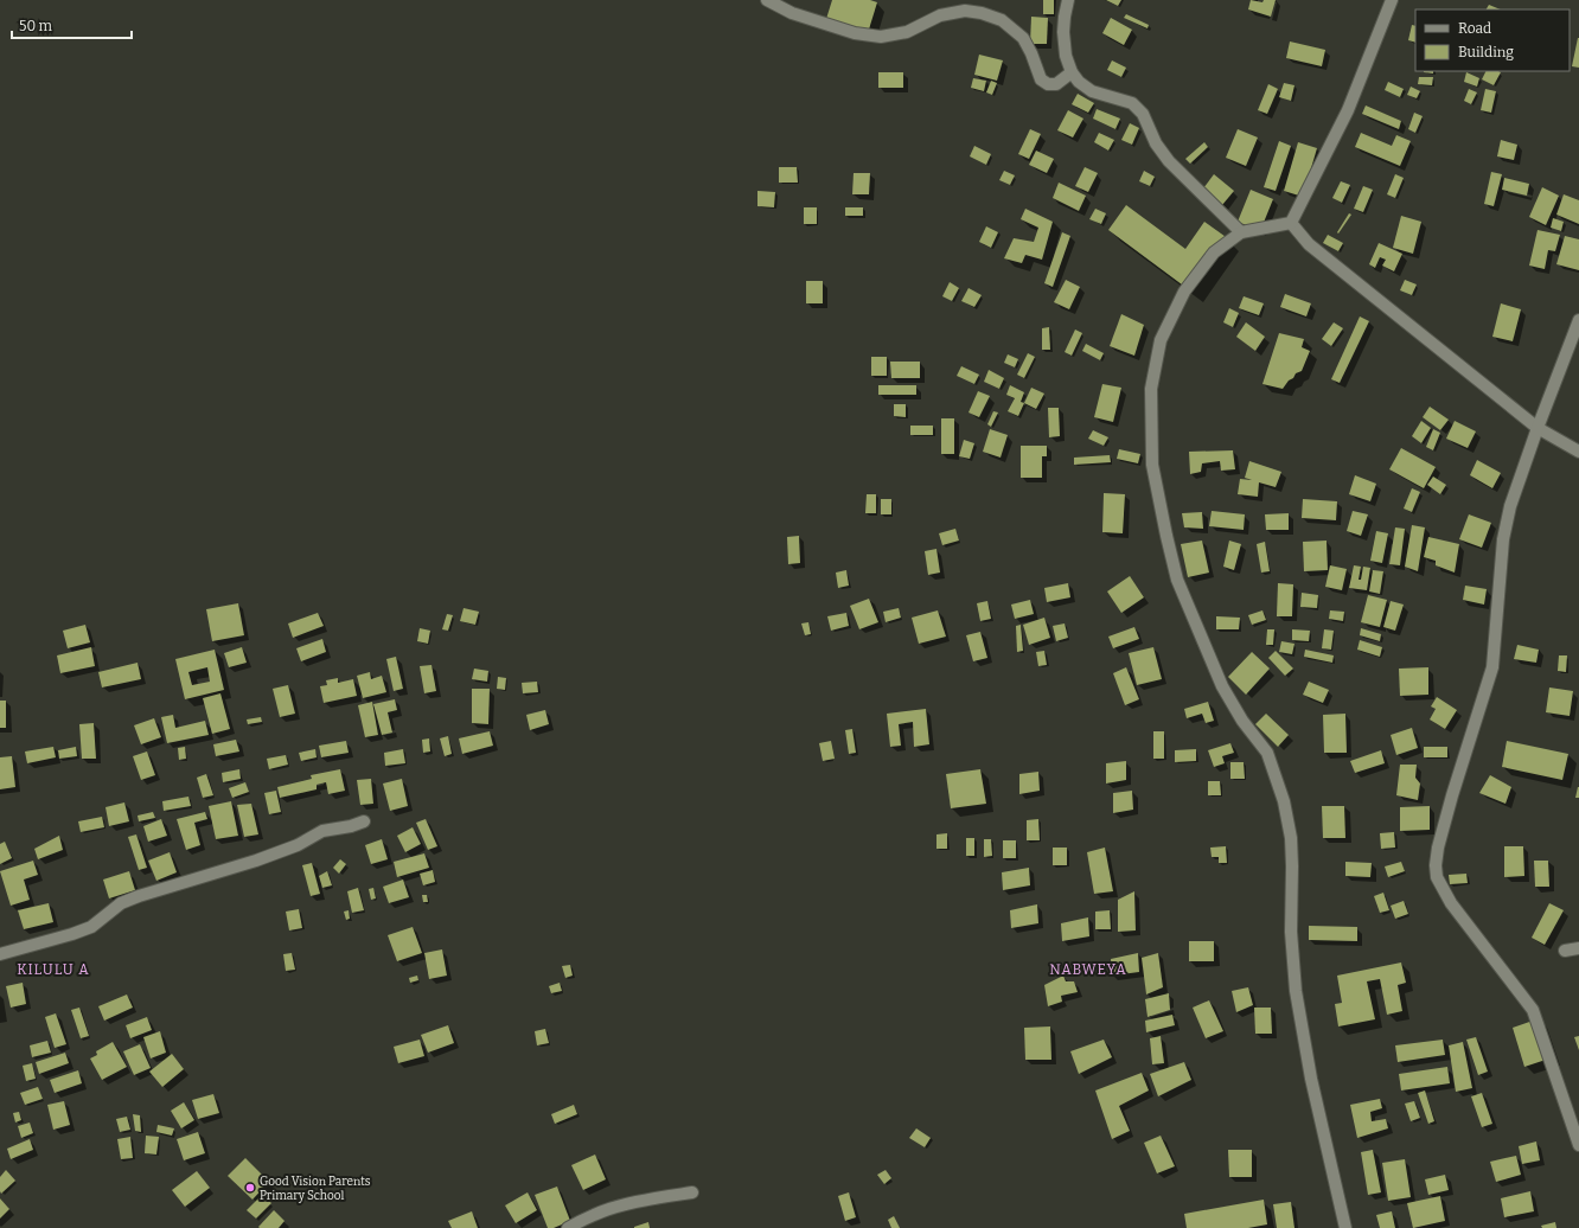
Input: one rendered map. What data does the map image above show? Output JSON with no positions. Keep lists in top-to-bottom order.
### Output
{
  "districts": ["KILULU A", "NABWEYA"],
  "places": ["Good Vision Parents Primary School"],
  "legend": ["Road", "Building"],
  "scale_bar": "50 m"
}
